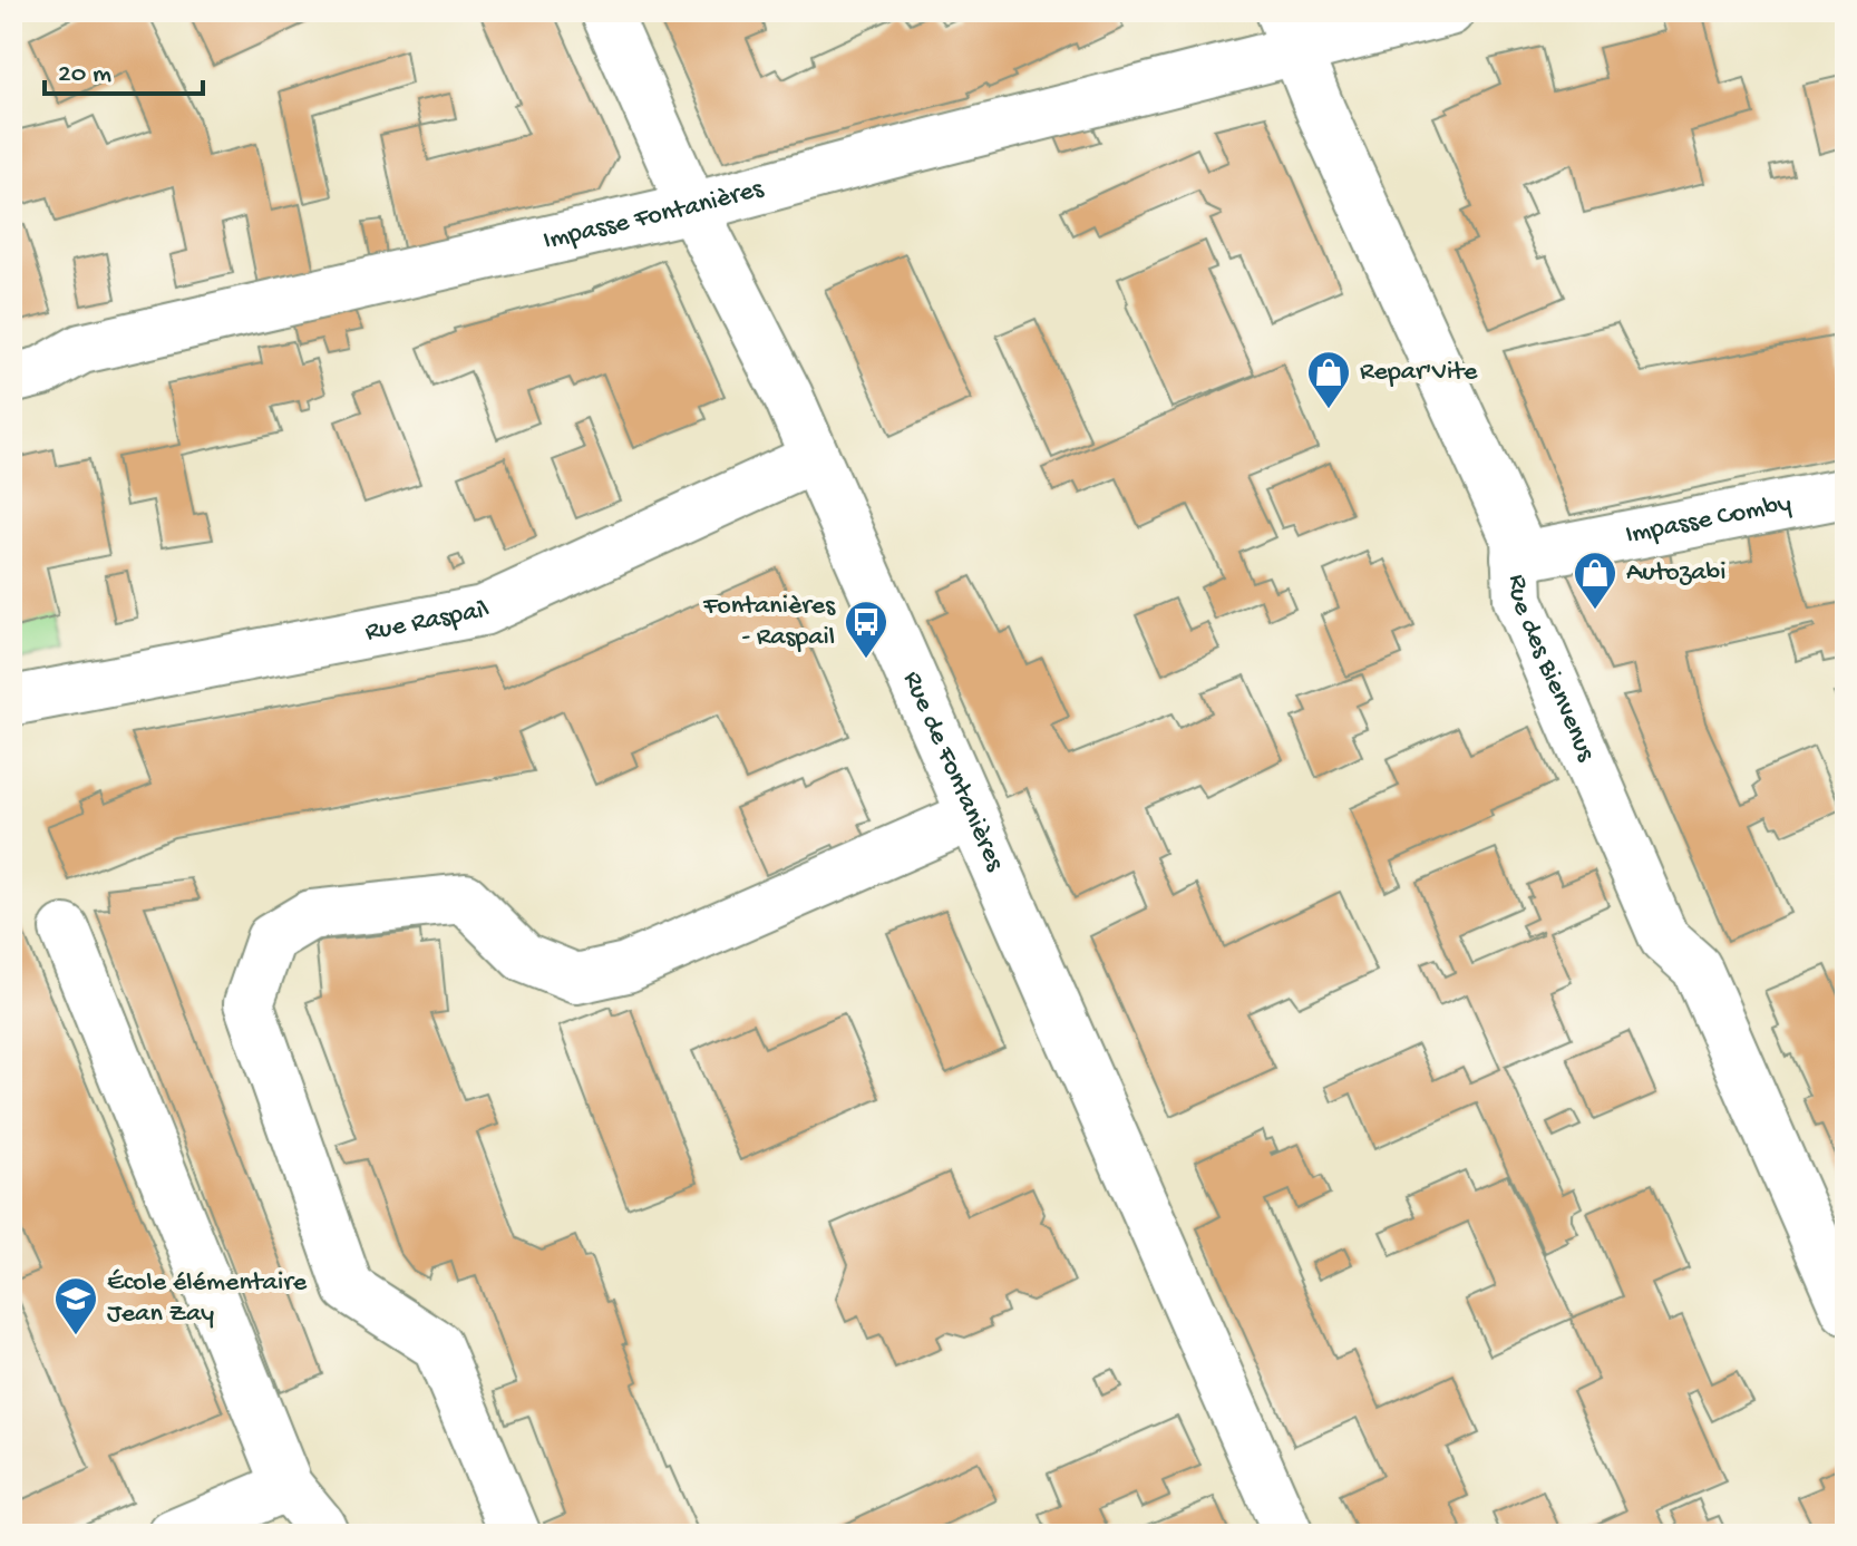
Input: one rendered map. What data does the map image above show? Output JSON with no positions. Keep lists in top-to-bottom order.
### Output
{
  "streets": {
    "street": [
      "Impasse Fontanières",
      "Impasse Comby",
      "Rue Raspail",
      "Rue des Bienvenus",
      "Rue de Fontanières"
    ]
  },
  "crossings": [
    ["Impasse Fontanières", "Rue des Bienvenus"],
    ["Impasse Fontanières", "Rue de Fontanières"],
    ["Impasse Comby", "Rue des Bienvenus"],
    ["Rue Raspail", "Rue de Fontanières"]
  ],
  "places": {
    "shop": ["Repar'Vite", "Autozabi"],
    "bus stop": ["Fontanières - Raspail"],
    "school or university": ["École élémentaire Jean Zay"]
  },
  "scale_bar": "20 m"
}
